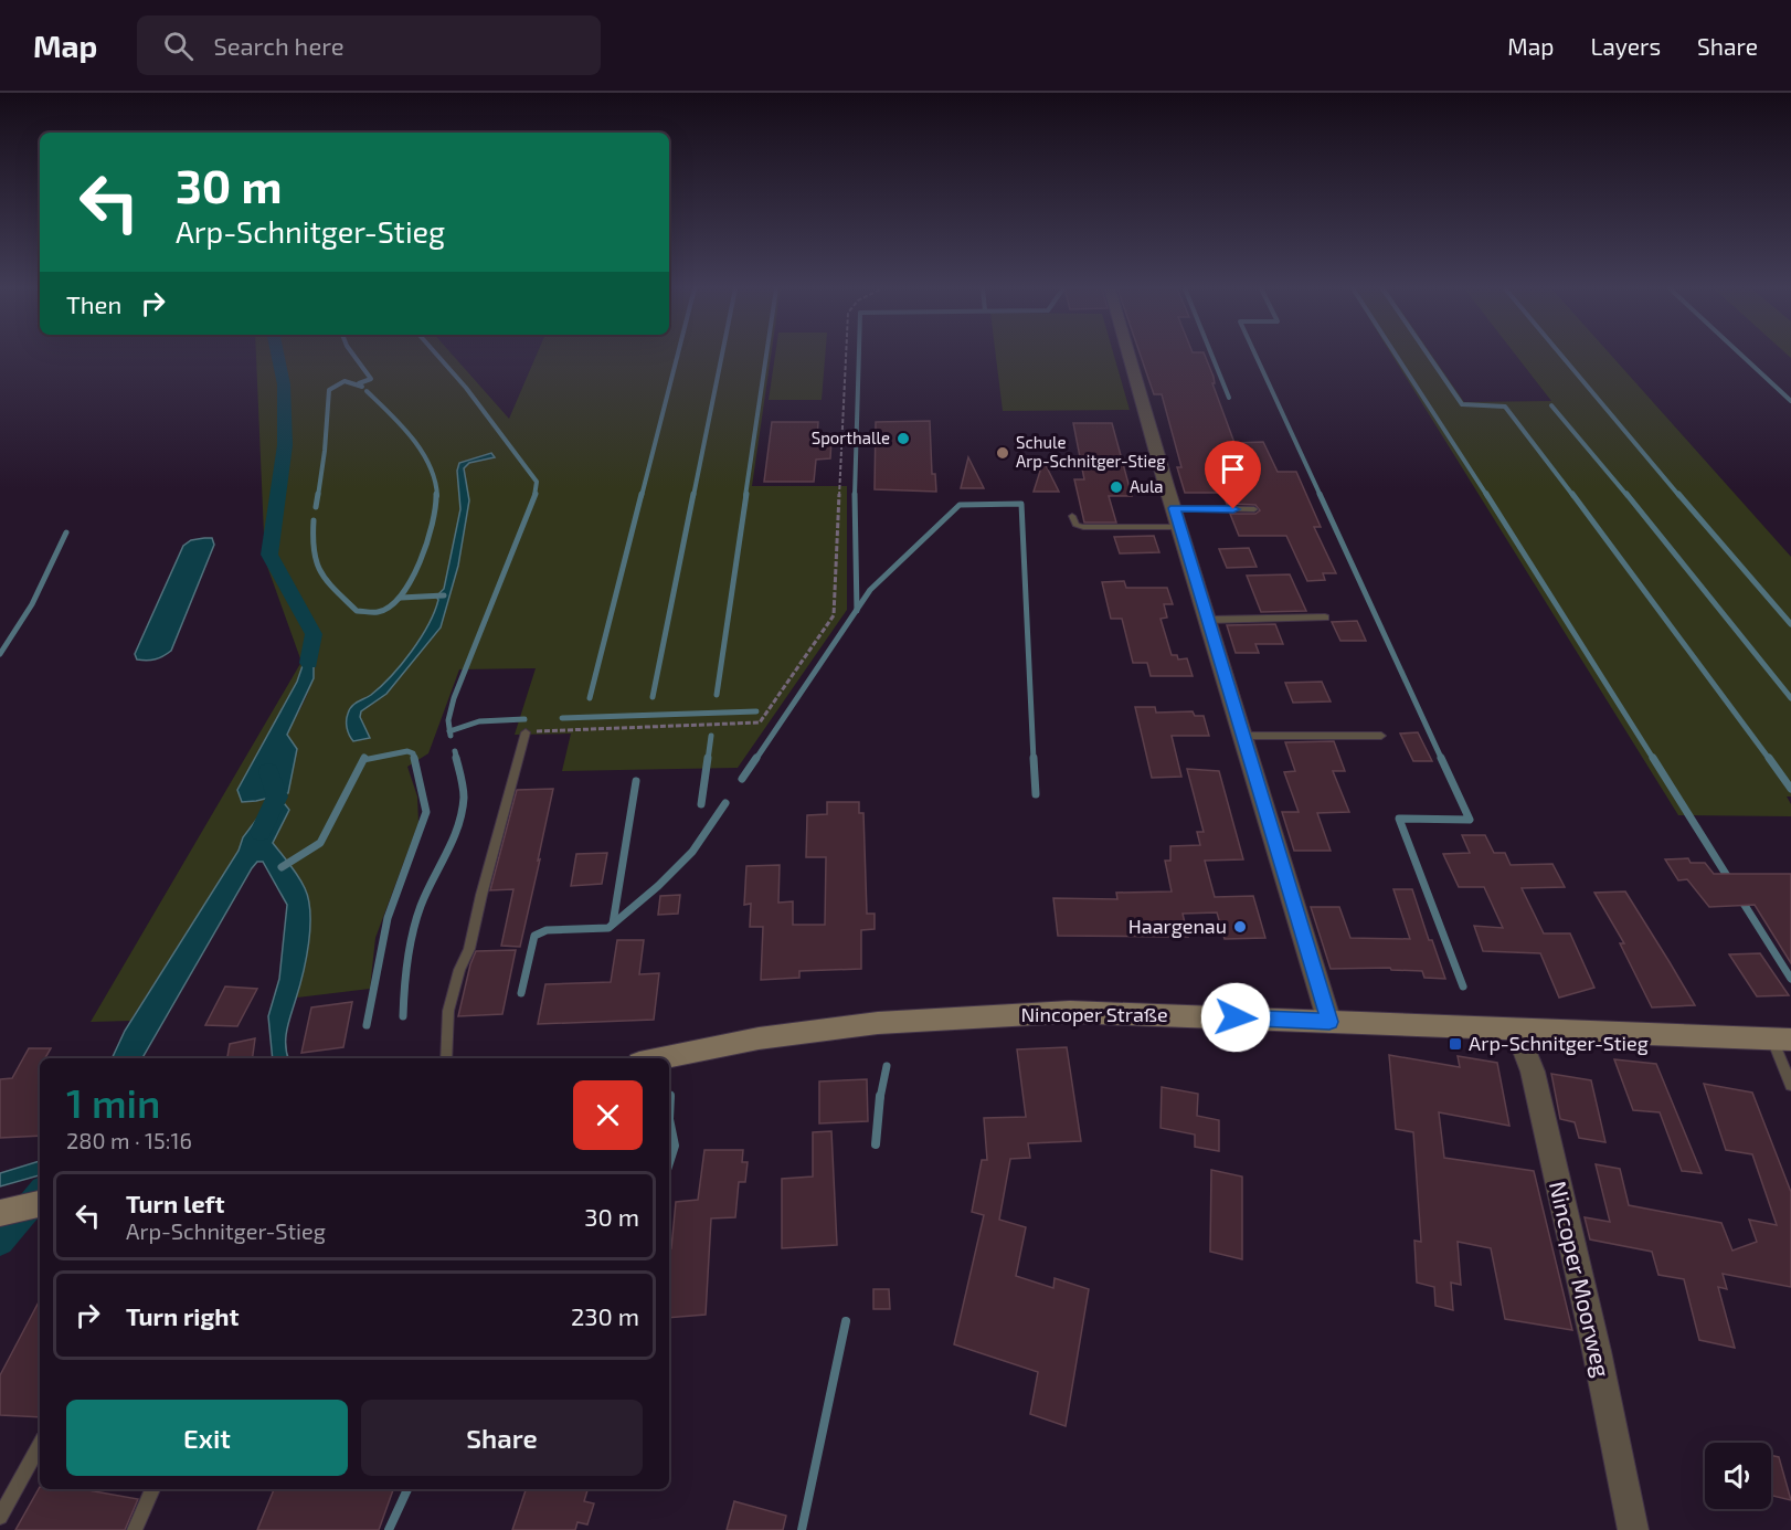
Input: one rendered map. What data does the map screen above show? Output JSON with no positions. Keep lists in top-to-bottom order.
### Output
{
  "streets": {
    "main road": ["Nincoper Straße"],
    "street": ["Nincoper Moorweg"]
  },
  "crossings": [
    ["Nincoper Straße", "Nincoper Moorweg"]
  ],
  "places": {
    "other": [
      "Sporthalle",
      "Schule Arp-Schnitger-Stieg",
      "Aula",
      "Haargenau"
    ],
    "transit": ["Arp-Schnitger-Stieg"]
  },
  "page": {
    "header": "Map",
    "search": "Search here",
    "nav": ["Map", "Layers", "Share"],
    "turn": ["30 m", "Arp-Schnitger-Stieg"],
    "then": "Then",
    "heading": ["1 min", "280 m · 15:16"],
    "list": [
      {
        "name": "Turn left",
        "note": "Arp-Schnitger-Stieg",
        "value": "30 m"
      },
      {
        "name": "Turn right",
        "value": "230 m"
      }
    ],
    "buttons": ["Exit", "Share"]
  }
}
